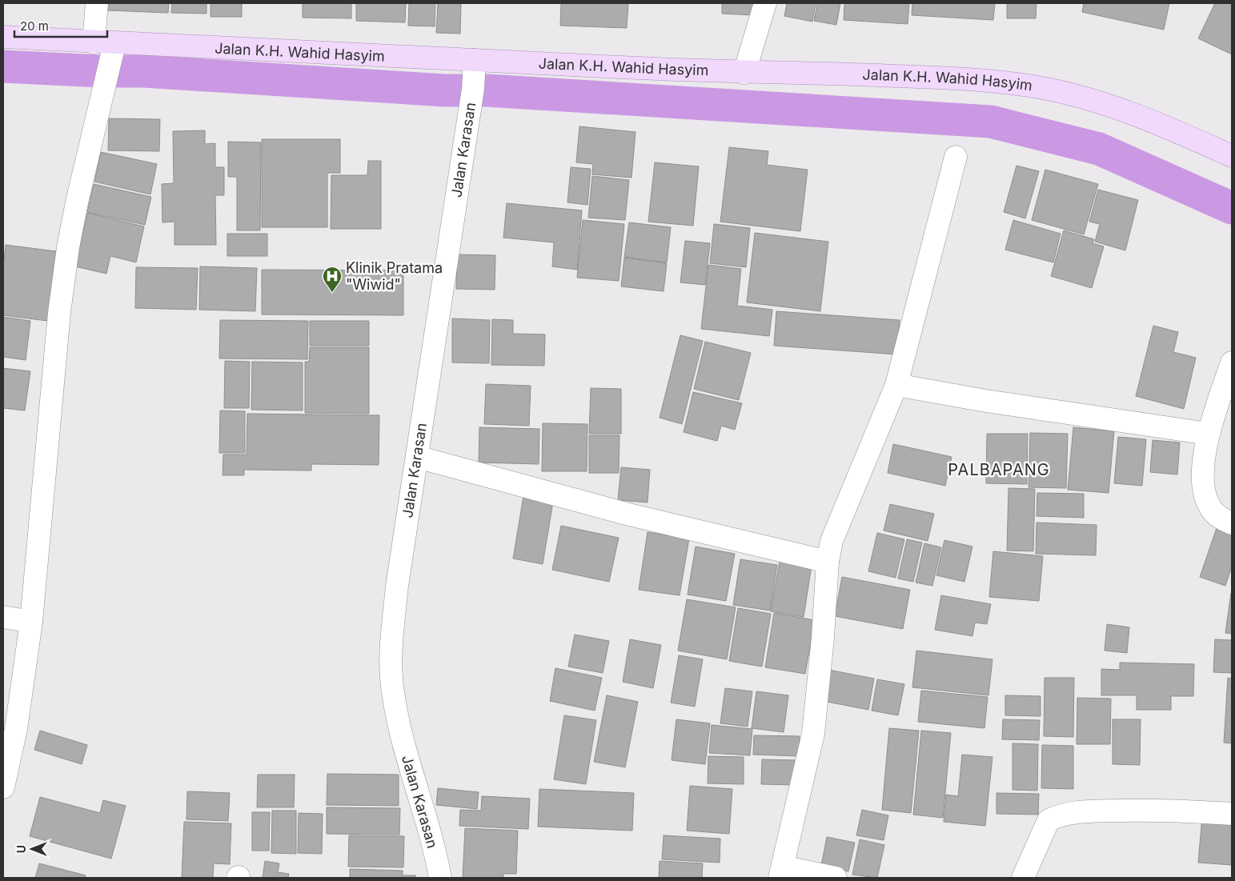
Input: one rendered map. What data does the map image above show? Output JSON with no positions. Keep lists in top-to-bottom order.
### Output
{
  "streets": {
    "main road": ["Jalan K.H. Wahid Hasyim"],
    "street": ["Jalan Karasan"]
  },
  "crossings": [
    ["Jalan K.H. Wahid Hasyim", "Jalan Karasan"]
  ],
  "districts": ["PALBAPANG"],
  "places": {
    "hospital": ["Klinik Pratama \"Wiwid\""]
  },
  "scale_bar": "20 m",
  "north": "left"
}
